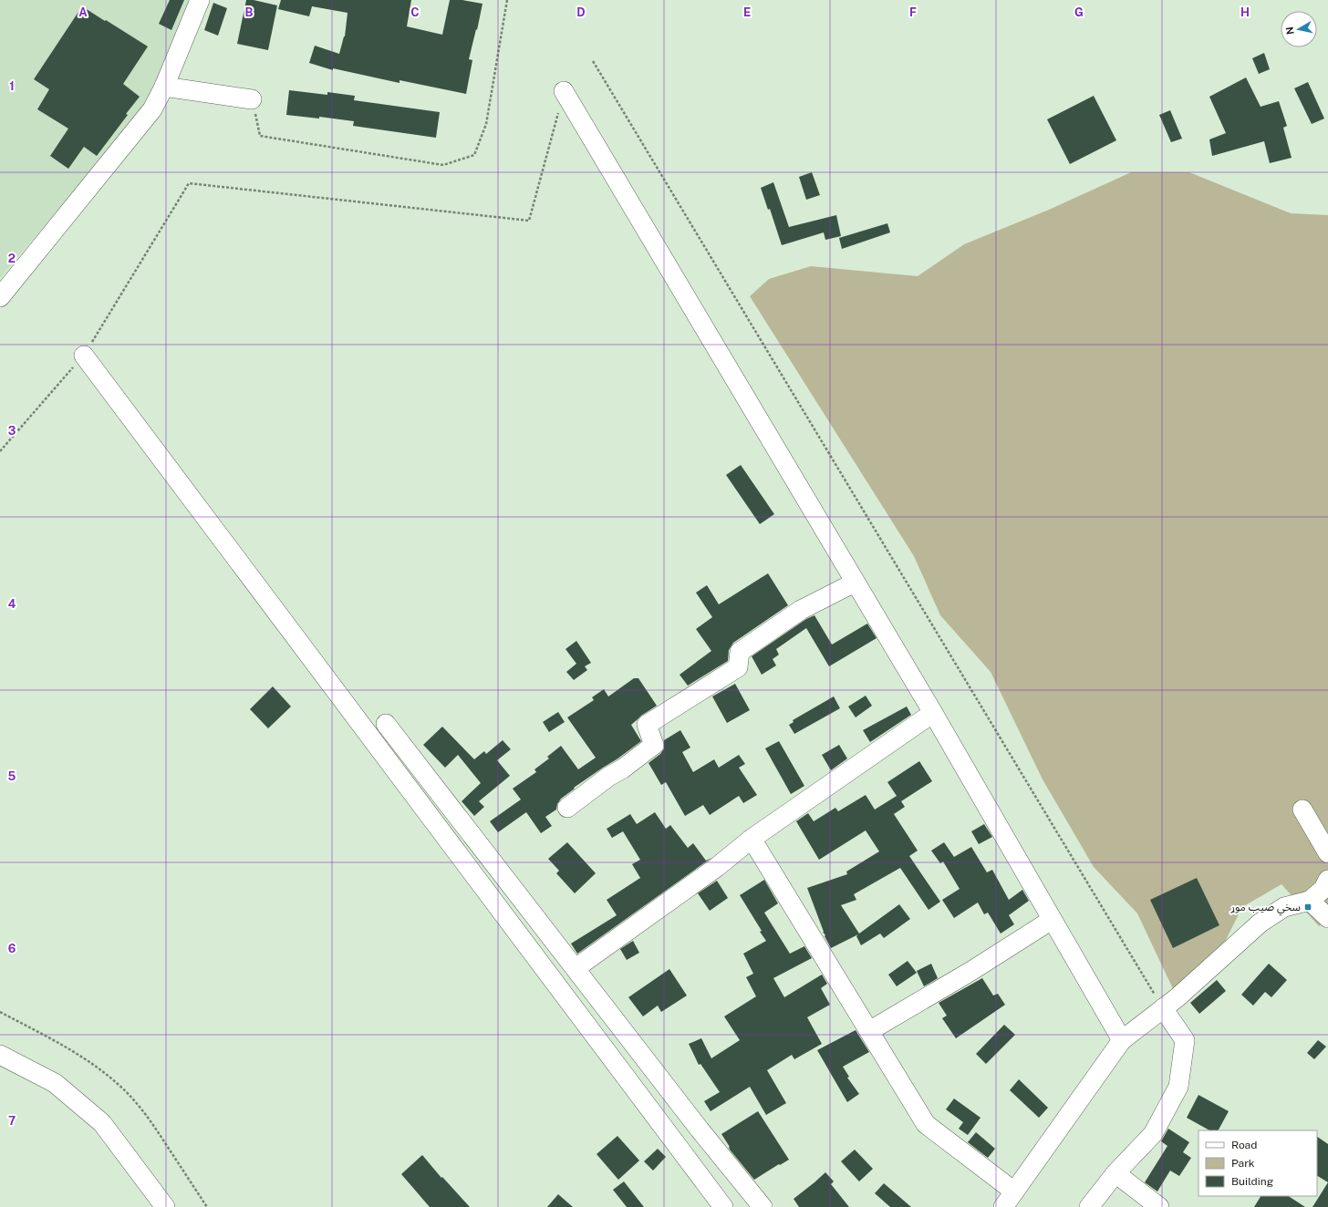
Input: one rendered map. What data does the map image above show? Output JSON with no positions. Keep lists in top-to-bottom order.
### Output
{
  "places": {
    "transit": ["سخي صیب موړ"]
  },
  "legend": ["Road", "Park", "Building"],
  "north": "left",
  "grid": {
    "columns": [
      "A",
      "B",
      "C",
      "D",
      "E",
      "F",
      "G",
      "H"
    ],
    "rows": [
      "1",
      "2",
      "3",
      "4",
      "5",
      "6",
      "7"
    ]
  }
}
